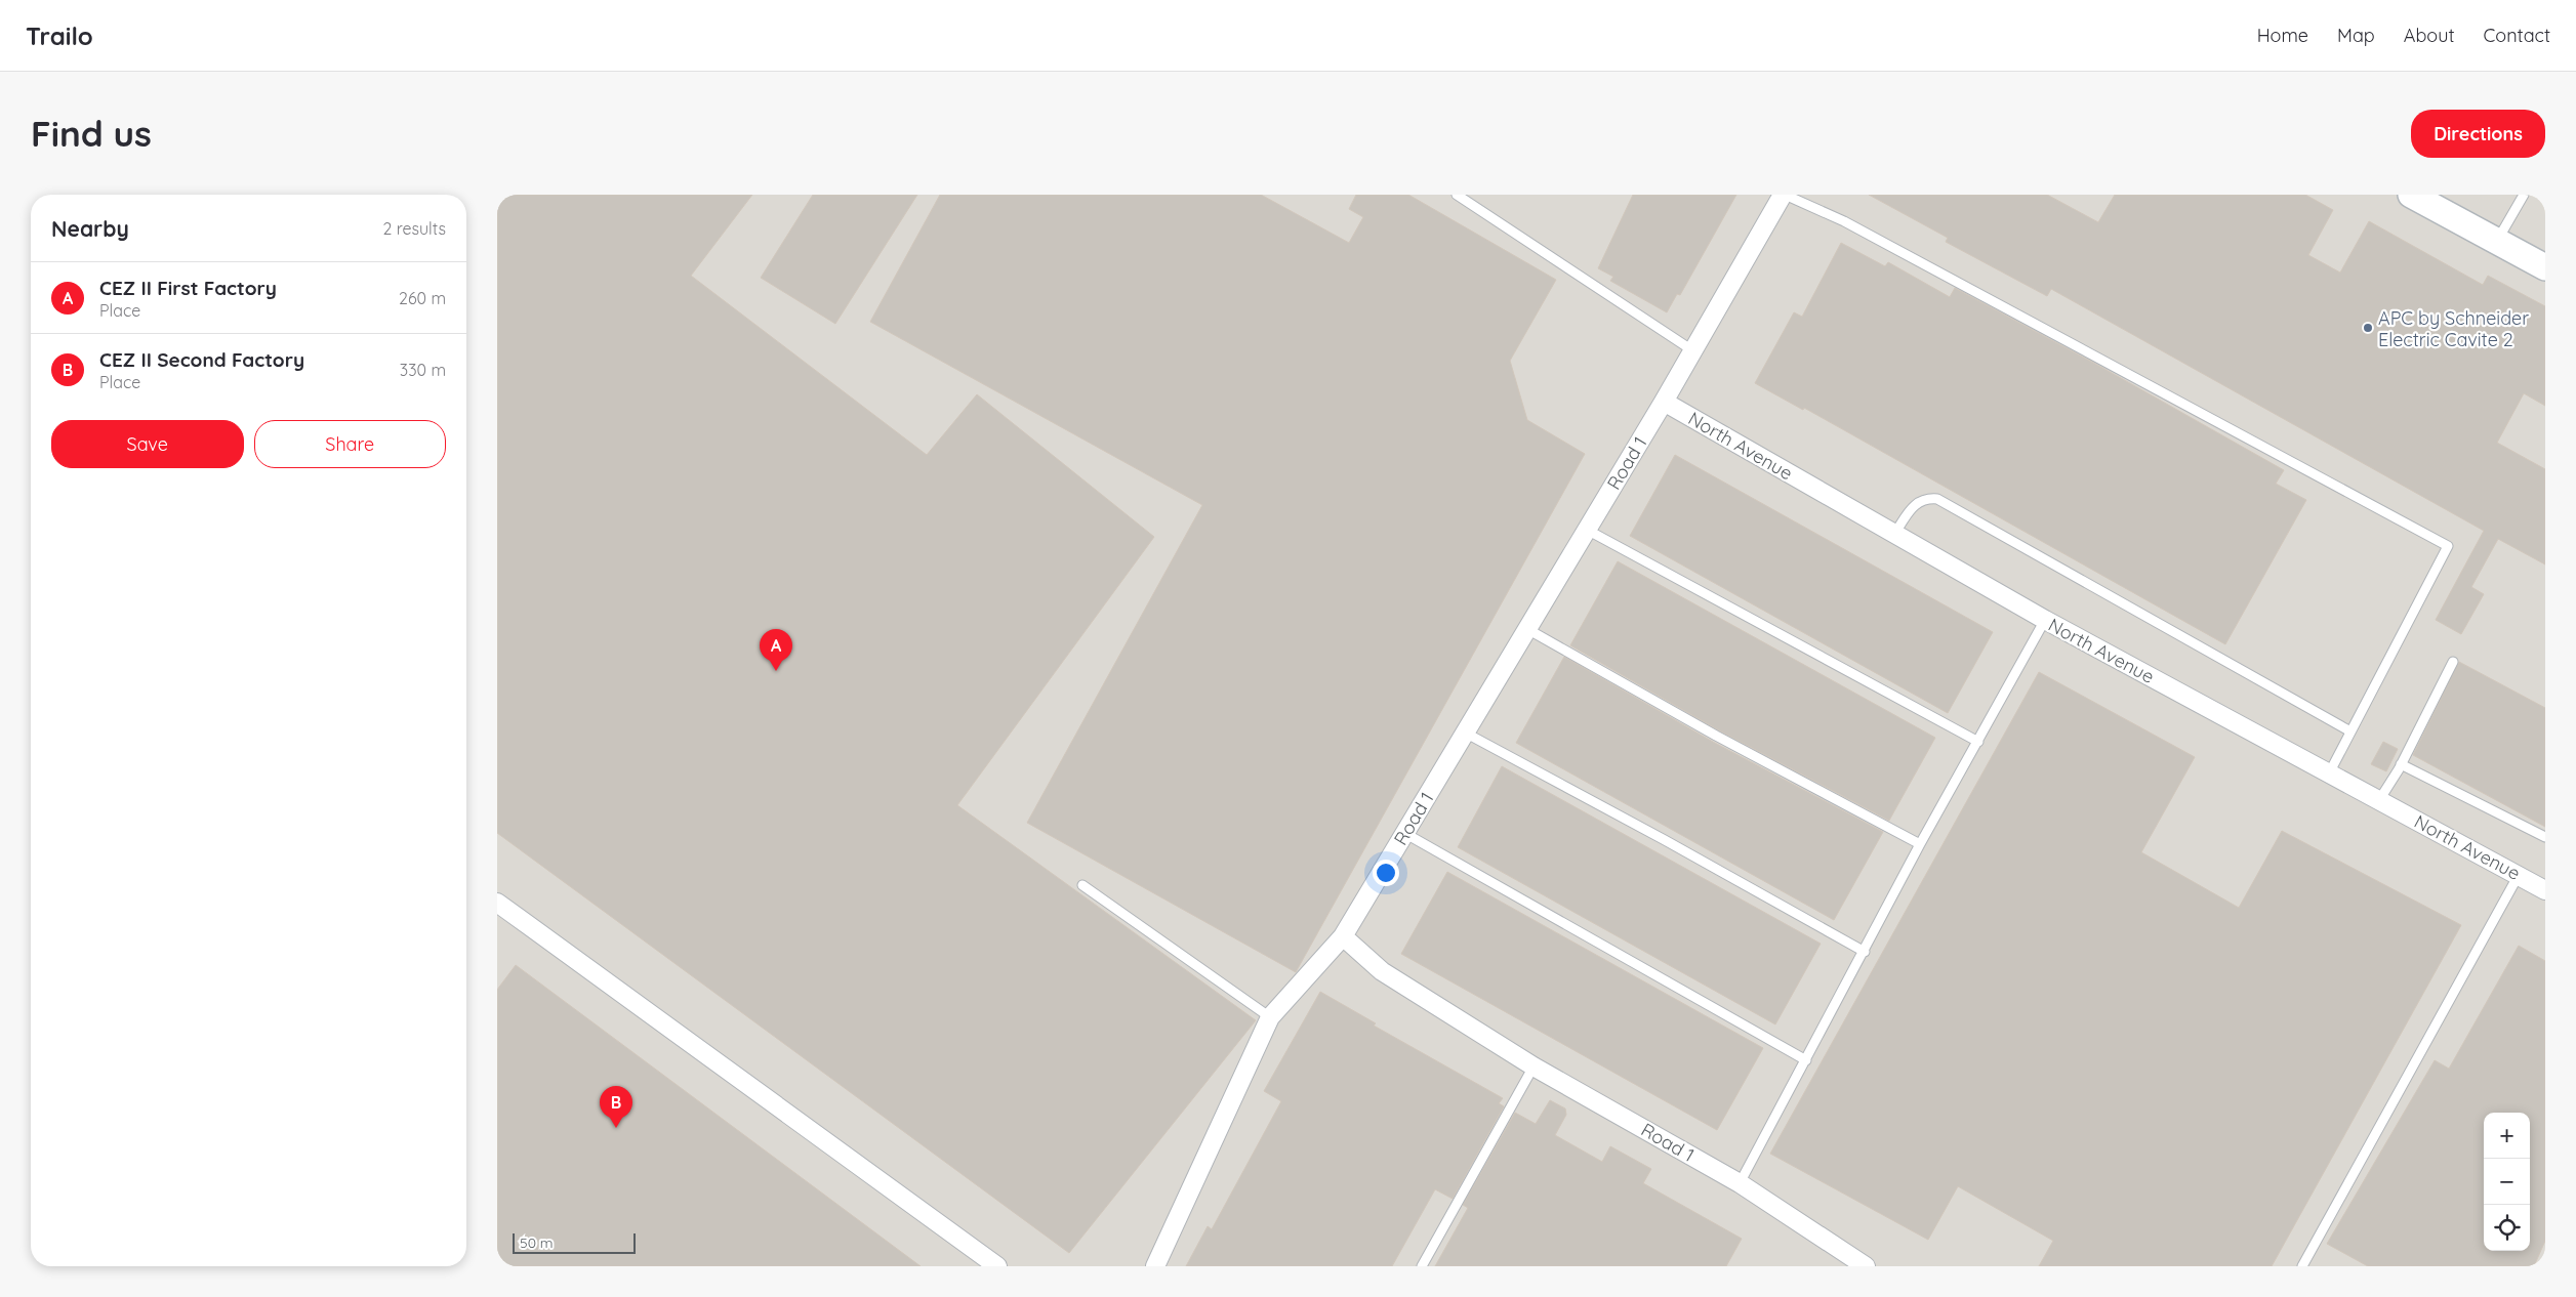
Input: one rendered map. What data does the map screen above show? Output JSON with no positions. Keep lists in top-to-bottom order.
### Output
{
  "streets": {
    "street": ["North Avenue", "Road 1"]
  },
  "crossings": [
    ["North Avenue", "Road 1"]
  ],
  "places": ["APC by Schneider Electric Cavite 2"],
  "scale_bar": "50 m",
  "page": {
    "header": "Trailo",
    "nav": [
      "Home",
      "Map",
      "About",
      "Contact"
    ],
    "buttons": [
      "Directions",
      ["Save", "Share"]
    ],
    "title": "Find us",
    "heading": ["Nearby", "2 results"],
    "list": [
      {
        "mark": "A",
        "name": "CEZ II First Factory",
        "note": "Place",
        "value": "260 m"
      },
      {
        "mark": "B",
        "name": "CEZ II Second Factory",
        "note": "Place",
        "value": "330 m"
      }
    ],
    "pins": ["A", "B"],
    "map_buttons": ["+", "−"],
    "scale": "50 m"
  }
}
